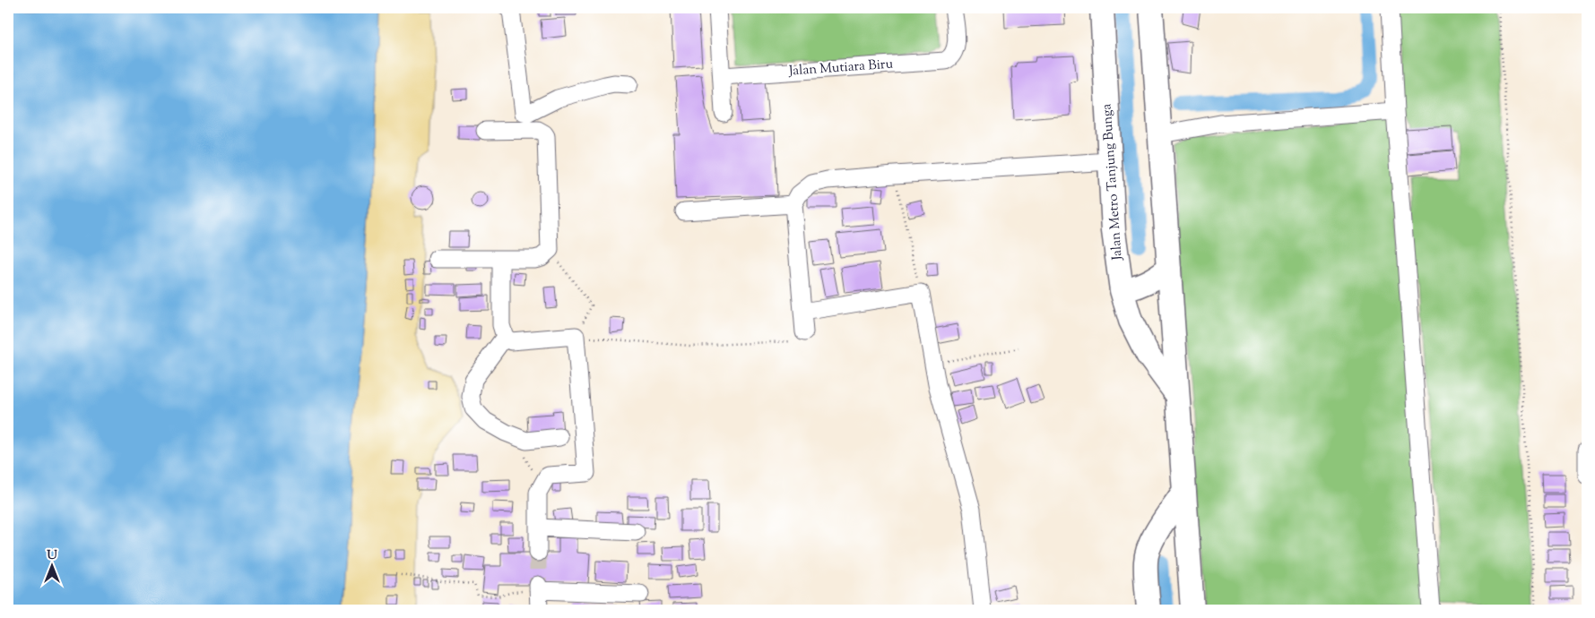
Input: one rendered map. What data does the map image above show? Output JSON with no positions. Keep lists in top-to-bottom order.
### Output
{
  "streets": {
    "main road": ["Jalan Metro Tanjung Bunga"],
    "street": ["Jalan Mutiara Biru"]
  },
  "north": "top"
}
